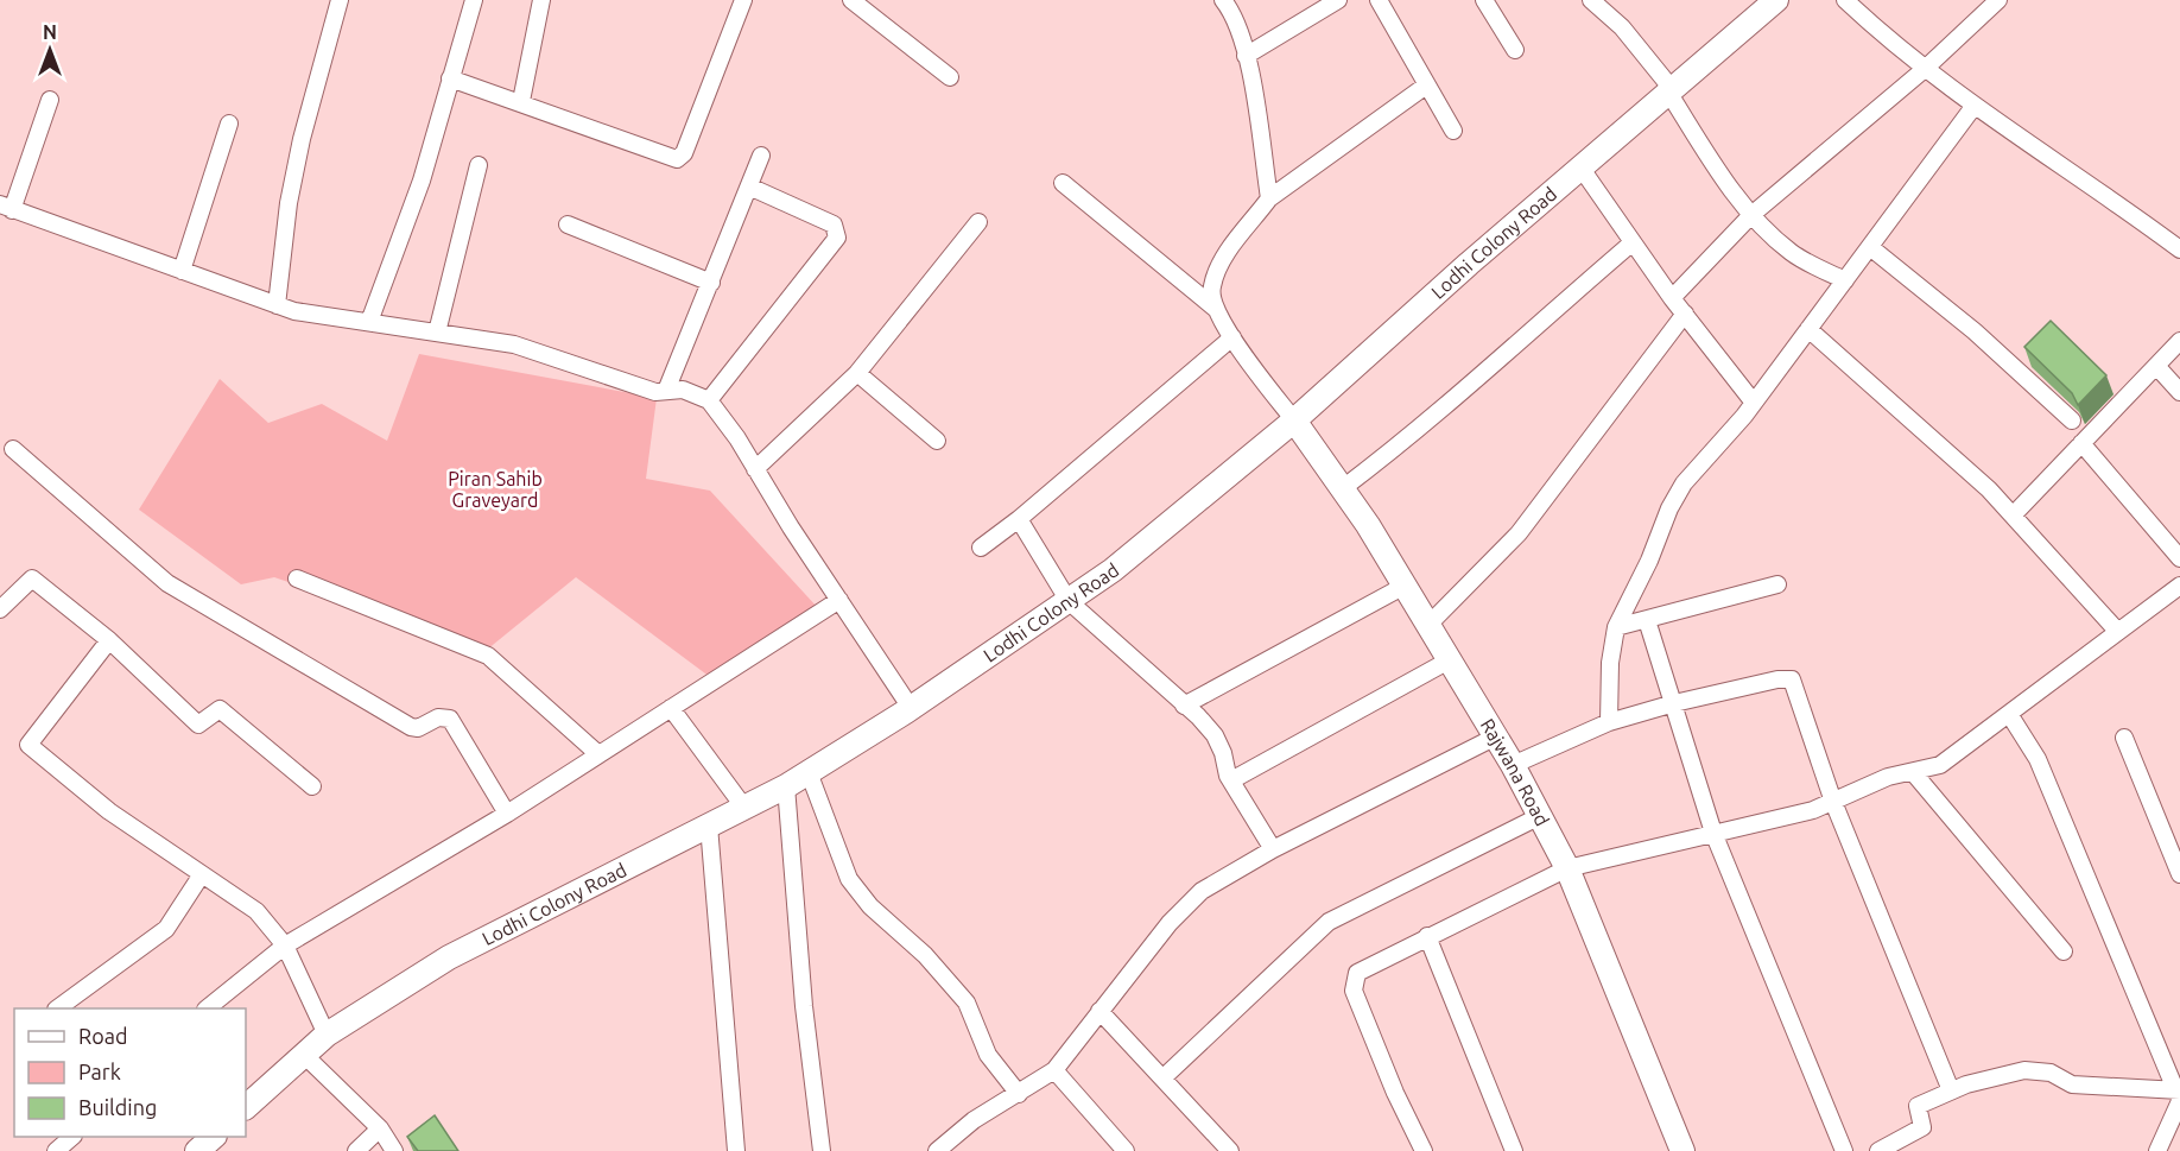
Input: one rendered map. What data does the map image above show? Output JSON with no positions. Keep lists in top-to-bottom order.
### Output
{
  "streets": {
    "main road": ["Lodhi Colony Road", "Rajwana Road"]
  },
  "crossings": [
    ["Lodhi Colony Road", "Rajwana Road"]
  ],
  "parks": ["Piran Sahib Graveyard"],
  "legend": ["Road", "Park", "Building"],
  "north": "top"
}
